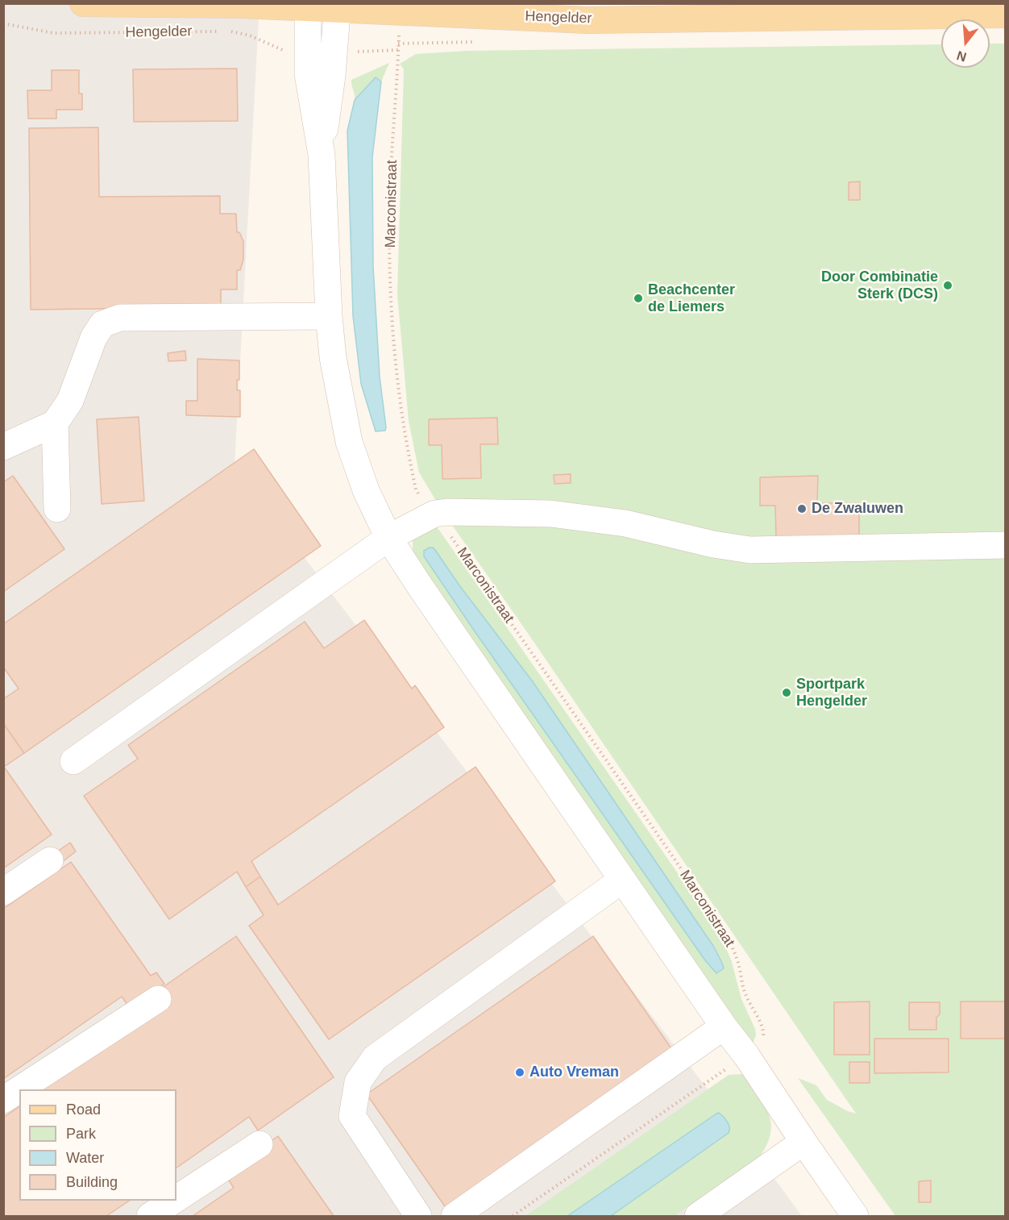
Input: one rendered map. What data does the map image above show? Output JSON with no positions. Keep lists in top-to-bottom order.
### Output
{
  "streets": {
    "main road": ["Hengelder"],
    "path": ["Marconistraat"]
  },
  "places": [
    "Door Combinatie Sterk (DCS)",
    "Beachcenter de Liemers",
    "De Zwaluwen",
    "Sportpark Hengelder",
    "Auto Vreman"
  ],
  "legend": [
    "Road",
    "Park",
    "Water",
    "Building"
  ],
  "north": "bottom"
}
